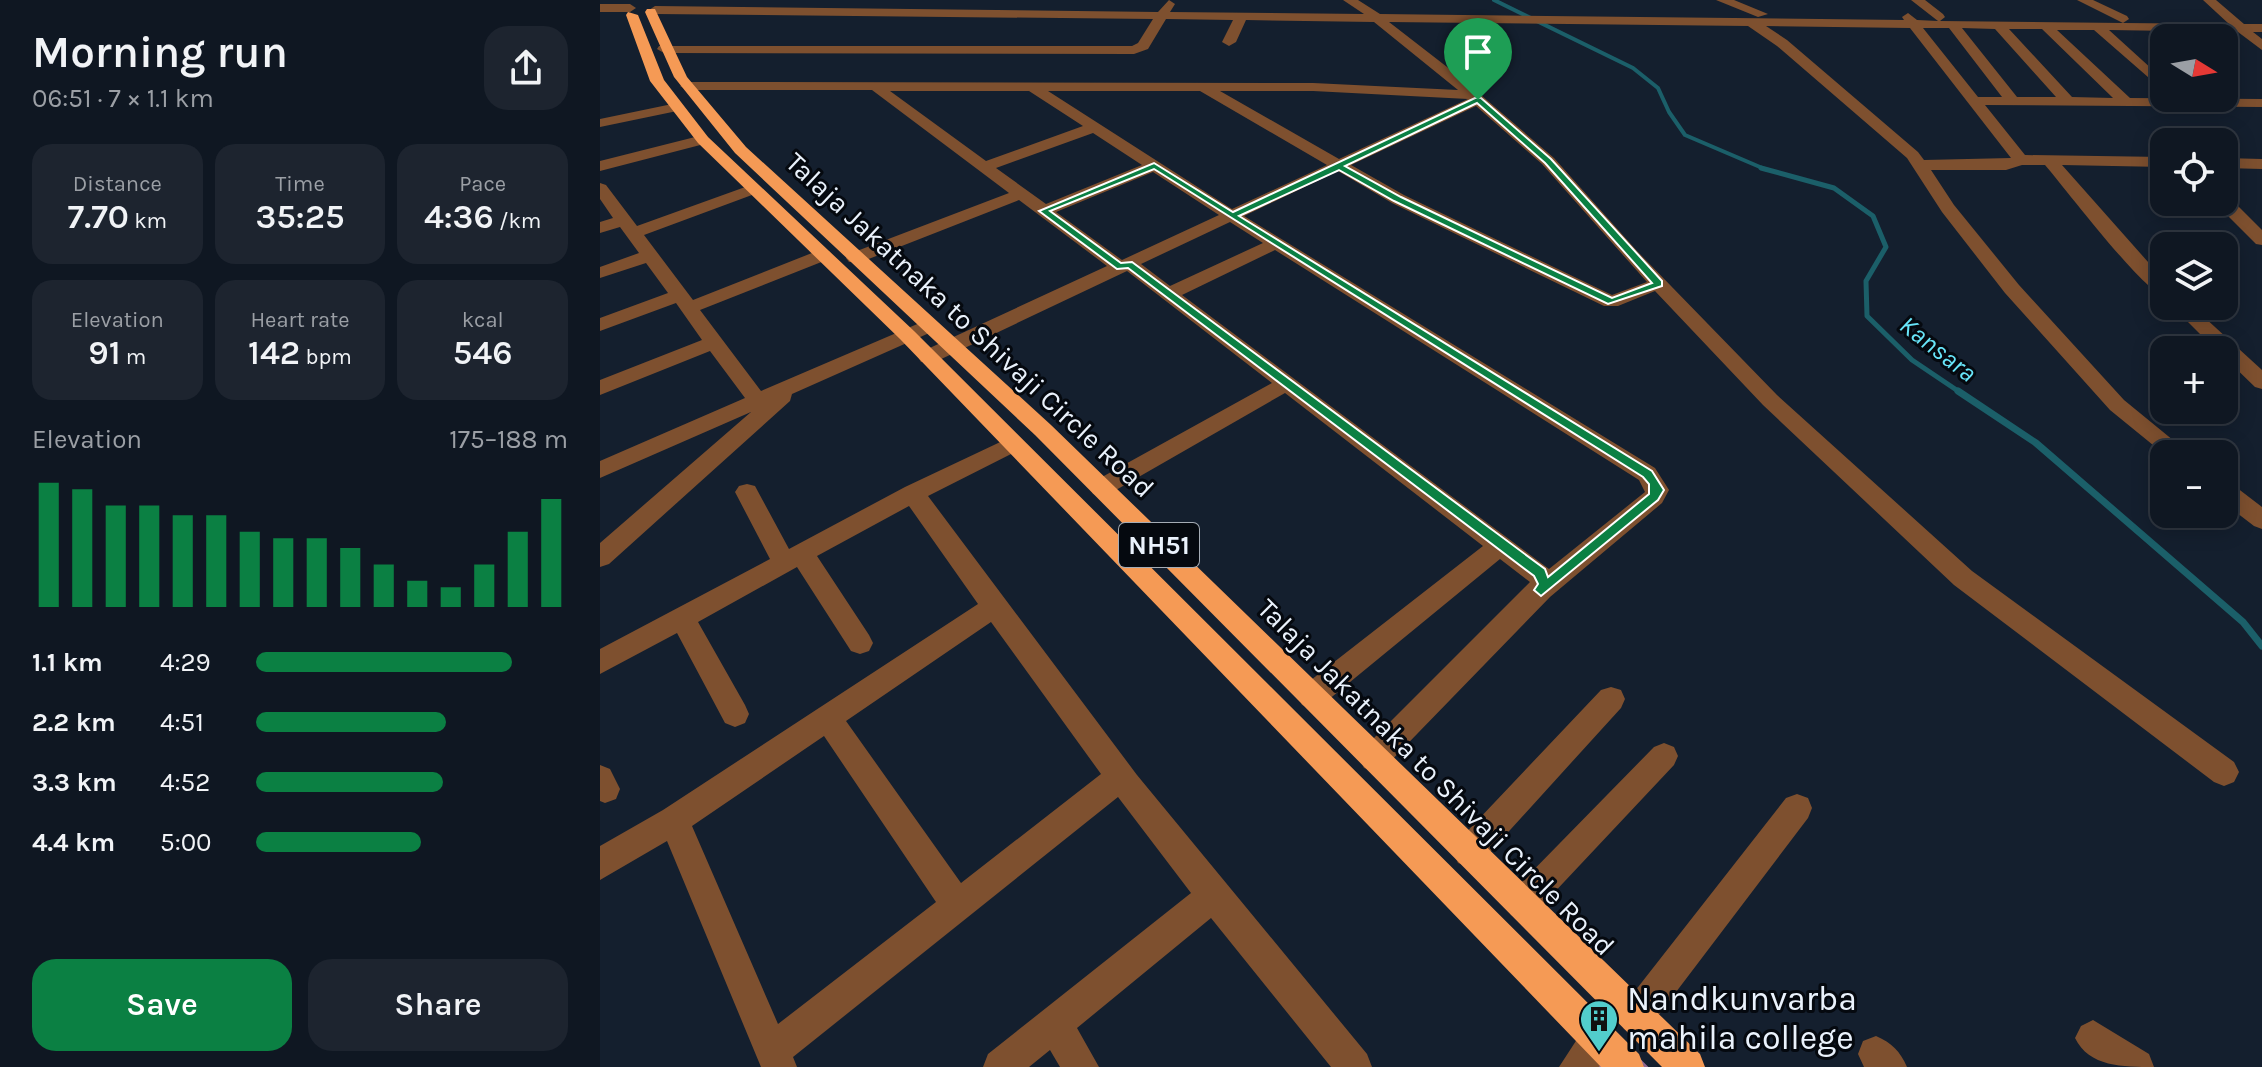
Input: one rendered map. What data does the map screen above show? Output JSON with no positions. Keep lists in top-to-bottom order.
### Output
{
  "streets": {
    "highway": ["Talaja Jakatnaka to Shivaji Circle Road", "NH51"]
  },
  "water": ["Kansara"],
  "places": {
    "building": ["Nandkunvarba mahila college"]
  },
  "north": "right",
  "page": {
    "heading": ["Morning run", "06:51 · 7 × 1.1 km"],
    "map_buttons": ["+", "−"],
    "stats": [
      ["Distance", "7.70 km"],
      ["Time", "35:25"],
      ["Pace", "4:36 /km"],
      ["Elevation", "91 m"],
      ["Heart rate", "142 bpm"],
      ["kcal", "546"]
    ],
    "chart": ["Elevation", "175–188 m"],
    "list": [
      {
        "name": "1.1 km",
        "note": "4:29"
      },
      {
        "name": "2.2 km",
        "note": "4:51"
      },
      {
        "name": "3.3 km",
        "note": "4:52"
      },
      {
        "name": "4.4 km",
        "note": "5:00"
      }
    ],
    "buttons": ["Save", "Share"]
  }
}
